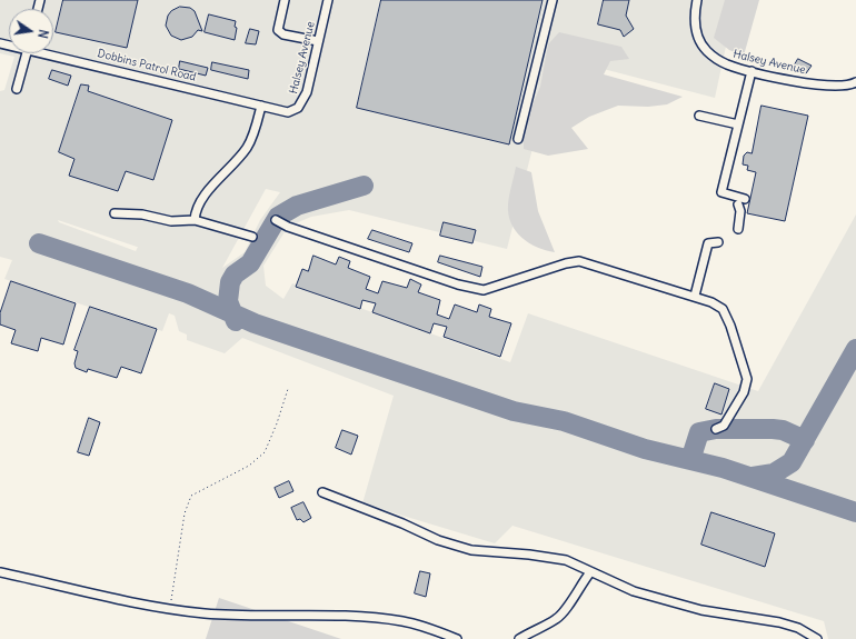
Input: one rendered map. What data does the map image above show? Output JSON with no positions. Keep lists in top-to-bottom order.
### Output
{
  "streets": {
    "street": ["Halsey Avenue", "Dobbins Patrol Road"]
  },
  "crossings": [
    ["Halsey Avenue", "Dobbins Patrol Road"]
  ],
  "north": "right"
}
